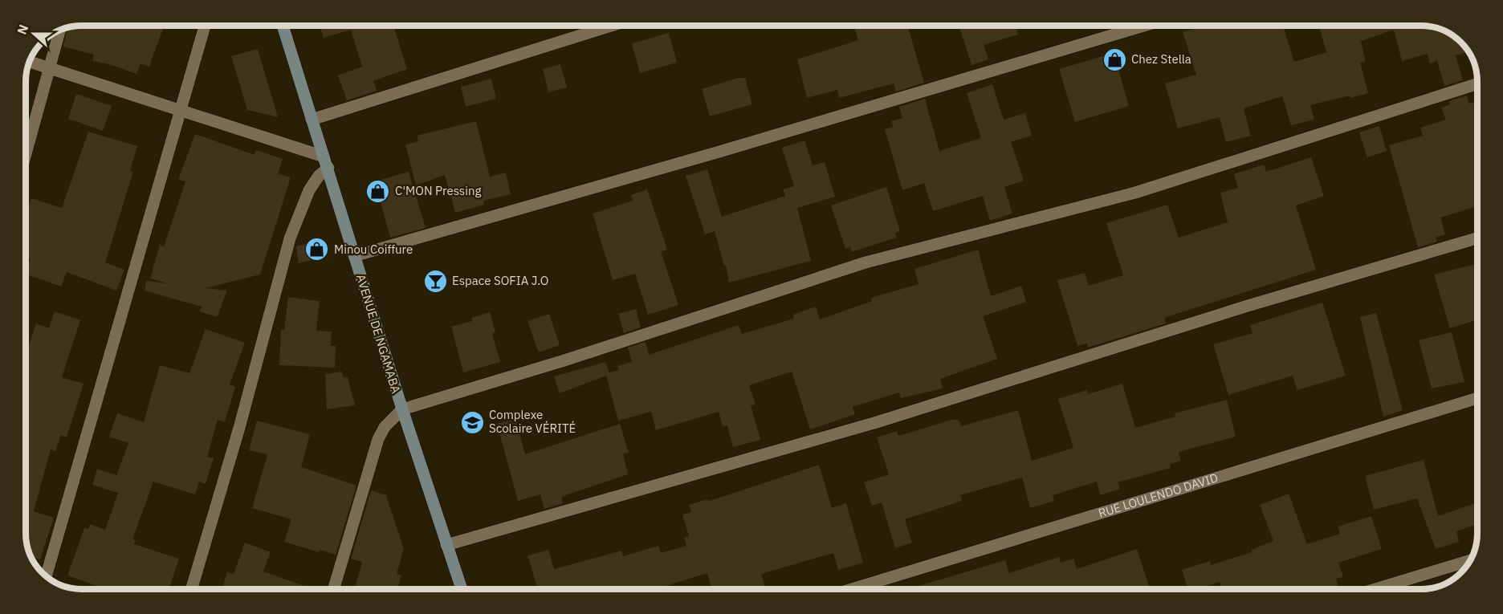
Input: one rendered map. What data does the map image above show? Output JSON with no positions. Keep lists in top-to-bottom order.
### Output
{
  "streets": {
    "main road": ["AVENUE DE NGAMABA"],
    "street": ["RUE LOULENDO DAVID"]
  },
  "places": {
    "shop": ["Chez Stella", "C'MON Pressing", "Minou Coiffure"],
    "bar": ["Espace SOFIA J.O"],
    "school or university": ["Complexe Scolaire VÉRITÉ"]
  },
  "north": "left"
}
